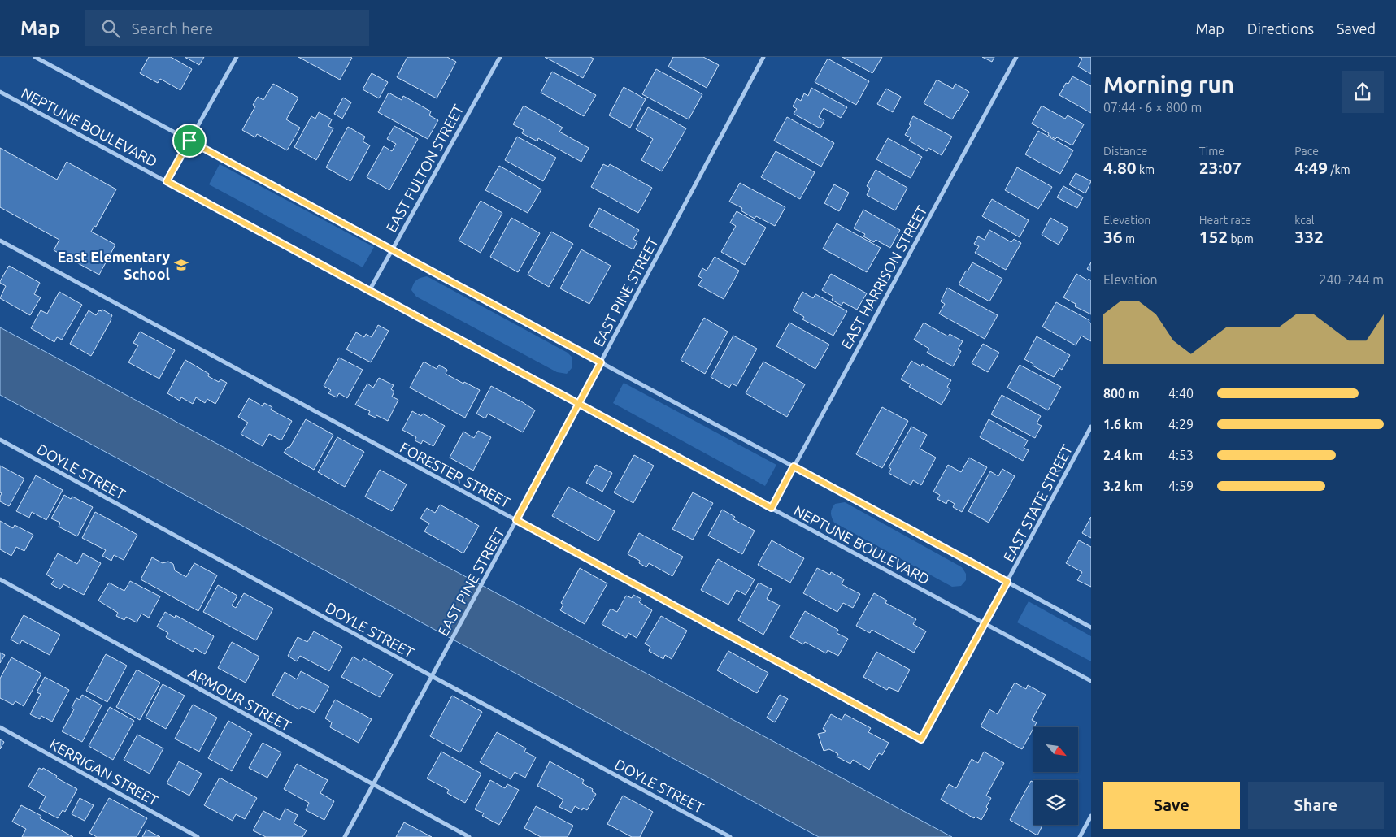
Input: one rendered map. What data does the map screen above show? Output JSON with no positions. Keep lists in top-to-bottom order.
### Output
{
  "streets": {
    "street": [
      "NEPTUNE BOULEVARD",
      "EAST FULTON STREET",
      "EAST HARRISON STREET",
      "EAST PINE STREET",
      "DOYLE STREET",
      "FORESTER STREET",
      "EAST STATE STREET",
      "ARMOUR STREET",
      "KERRIGAN STREET"
    ]
  },
  "crossings": [
    ["NEPTUNE BOULEVARD", "EAST FULTON STREET"],
    ["NEPTUNE BOULEVARD", "EAST HARRISON STREET"],
    ["NEPTUNE BOULEVARD", "EAST PINE STREET"],
    ["NEPTUNE BOULEVARD", "EAST STATE STREET"],
    ["EAST PINE STREET", "DOYLE STREET"],
    ["EAST PINE STREET", "FORESTER STREET"],
    ["EAST PINE STREET", "ARMOUR STREET"],
    ["FORESTER STREET", "EAST STATE STREET"]
  ],
  "places": {
    "school or university": ["East Elementary School"]
  },
  "north": "bottom right",
  "page": {
    "header": "Map",
    "search": "Search here",
    "nav": ["Map", "Directions", "Saved"],
    "heading": ["Morning run", "07:44 · 6 × 800 m"],
    "stats": [
      ["Distance", "4.80 km"],
      ["Time", "23:07"],
      ["Pace", "4:49 /km"],
      ["Elevation", "36 m"],
      ["Heart rate", "152 bpm"],
      ["kcal", "332"]
    ],
    "chart": ["Elevation", "240–244 m"],
    "list": [
      {
        "name": "800 m",
        "note": "4:40"
      },
      {
        "name": "1.6 km",
        "note": "4:29"
      },
      {
        "name": "2.4 km",
        "note": "4:53"
      },
      {
        "name": "3.2 km",
        "note": "4:59"
      }
    ],
    "buttons": ["Save", "Share"]
  }
}
